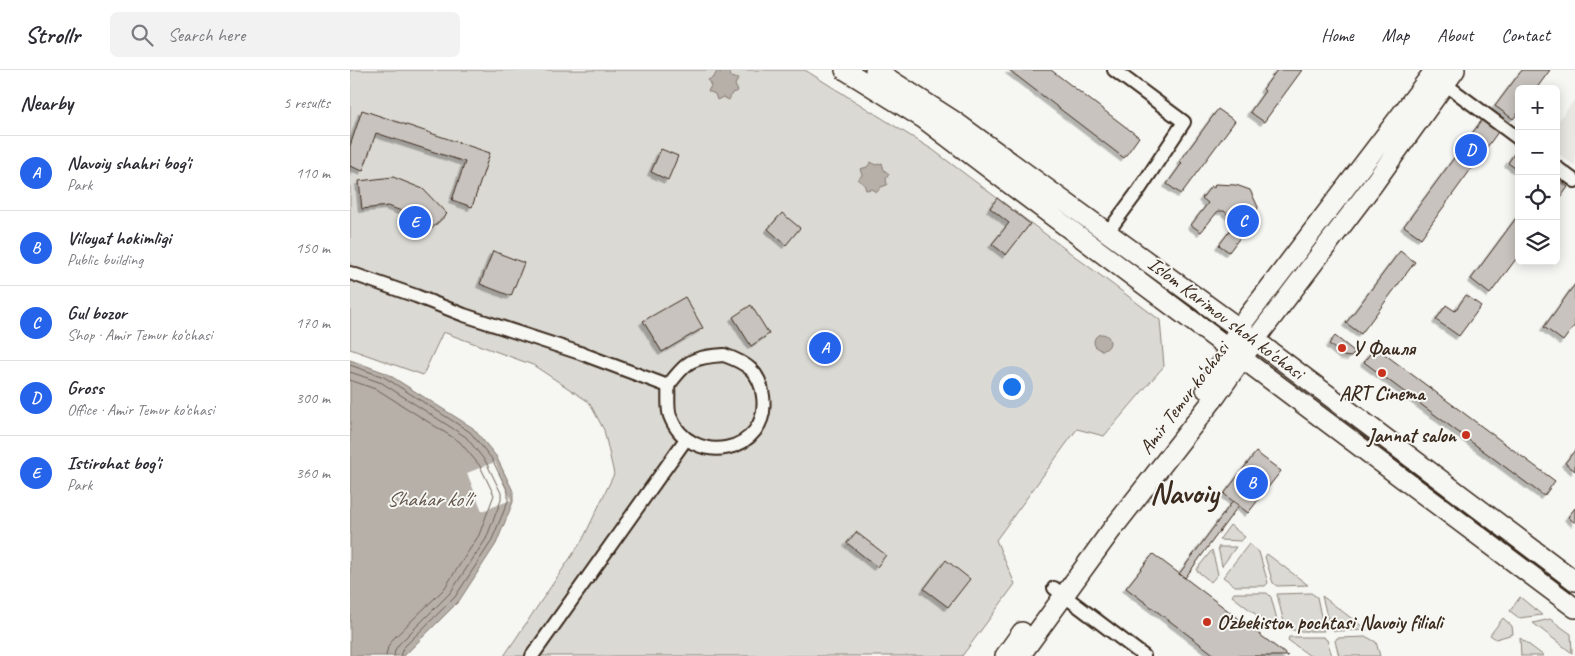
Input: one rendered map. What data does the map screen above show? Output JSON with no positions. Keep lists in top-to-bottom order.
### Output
{
  "streets": {
    "main road": ["Islom Karimov shoh ko'chasi", "Amir Temur ko‘chasi"]
  },
  "crossings": [
    ["Islom Karimov shoh ko'chasi", "Amir Temur ko‘chasi"]
  ],
  "districts": ["Navoiy"],
  "water": ["Shahar ko'li"],
  "places": [
    "У Фаиля",
    "ART Cinema",
    "Jannat salon",
    "O'zbekiston pochtasi Navoiy filiali"
  ],
  "page": {
    "header": "Strollr",
    "search": "Search here",
    "nav": [
      "Home",
      "Map",
      "About",
      "Contact"
    ],
    "heading": ["Nearby", "5 results"],
    "map_buttons": ["+", "−"],
    "pins": [
      "D",
      "C",
      "E",
      "A",
      "B"
    ],
    "list": [
      {
        "mark": "A",
        "name": "Navoiy shahri bog'i",
        "note": "Park",
        "value": "110 m"
      },
      {
        "mark": "B",
        "name": "Viloyat hokimligi",
        "note": "Public building",
        "value": "150 m"
      },
      {
        "mark": "C",
        "name": "Gul bozor",
        "note": "Shop · Amir Temur ko‘chasi",
        "value": "170 m"
      },
      {
        "mark": "D",
        "name": "Gross",
        "note": "Office · Amir Temur ko‘chasi",
        "value": "300 m"
      },
      {
        "mark": "E",
        "name": "Istirohat bog'i",
        "note": "Park",
        "value": "360 m"
      }
    ]
  }
}
